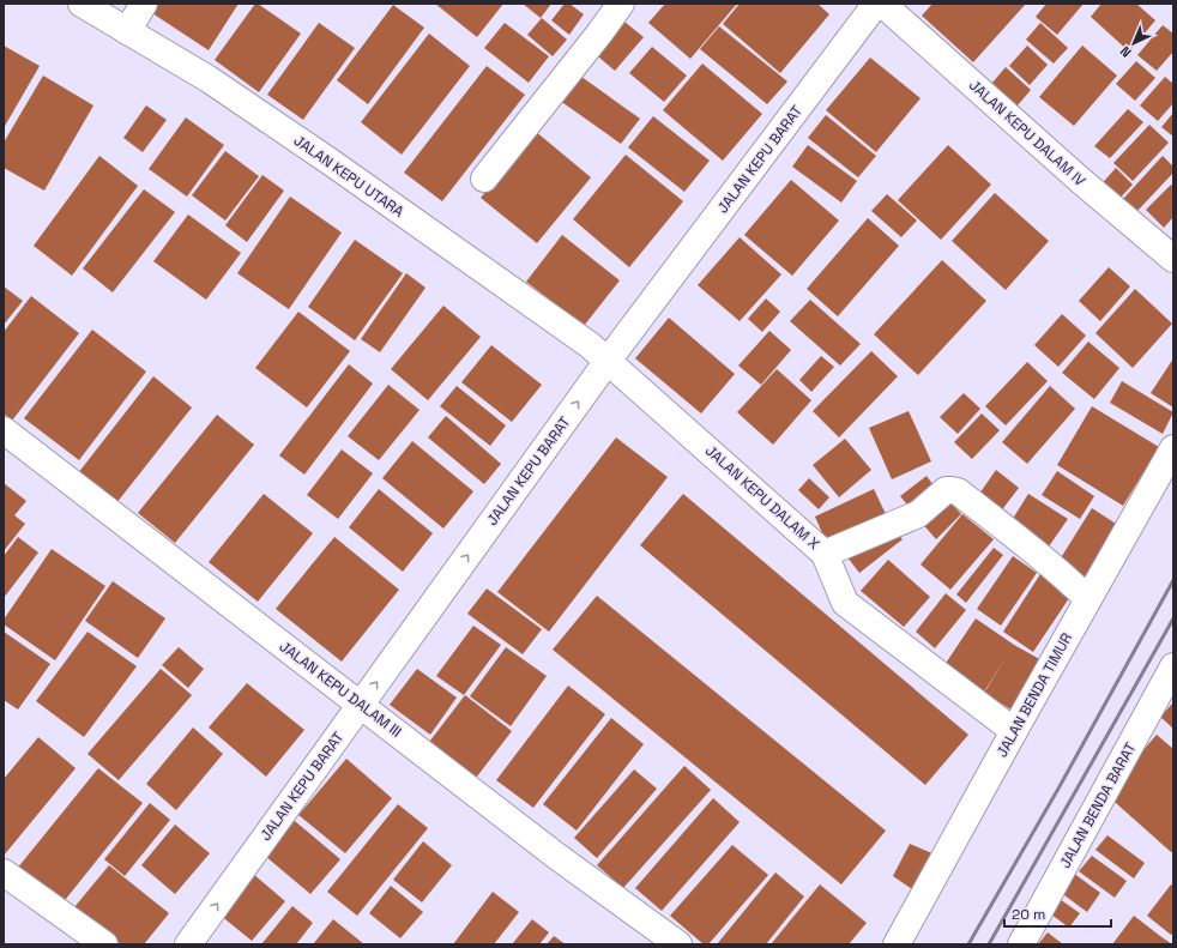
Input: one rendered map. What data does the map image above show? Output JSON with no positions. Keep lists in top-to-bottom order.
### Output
{
  "streets": {
    "street": [
      "JALAN KEPU DALAM IV",
      "JALAN KEPU BARAT",
      "JALAN KEPU UTARA",
      "JALAN KEPU DALAM X",
      "JALAN KEPU DALAM III",
      "JALAN BENDA TIMUR",
      "JALAN BENDA BARAT"
    ]
  },
  "crossings": [
    ["JALAN KEPU BARAT", "JALAN KEPU UTARA"],
    ["JALAN KEPU BARAT", "JALAN KEPU DALAM X"],
    ["JALAN KEPU BARAT", "JALAN KEPU DALAM III"],
    ["JALAN KEPU UTARA", "JALAN KEPU DALAM X"],
    ["JALAN KEPU DALAM X", "JALAN BENDA TIMUR"]
  ],
  "one_way": ["JALAN KEPU BARAT"],
  "scale_bar": "20 m",
  "north": "bottom left"
}
